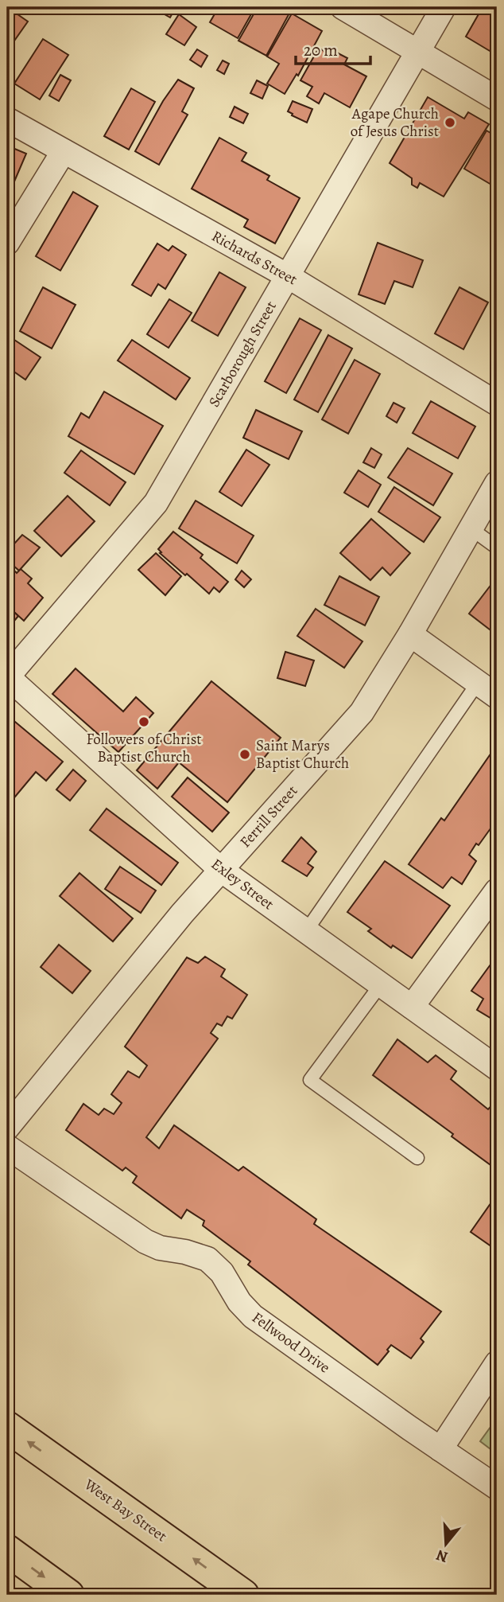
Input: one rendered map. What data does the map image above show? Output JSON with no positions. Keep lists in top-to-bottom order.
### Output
{
  "streets": {
    "main road": ["West Bay Street"],
    "street": [
      "Richards Street",
      "Scarborough Street",
      "Ferrill Street",
      "Exley Street",
      "Fellwood Drive"
    ]
  },
  "crossings": [
    ["Richards Street", "Scarborough Street"],
    ["Scarborough Street", "Exley Street"],
    ["Ferrill Street", "Exley Street"]
  ],
  "one_way": ["West Bay Street"],
  "places": ["Agape Church of Jesus Christ", "Followers of Christ Baptist Church", "Saint Marys Baptist Church"],
  "scale_bar": "20 m",
  "north": "bottom"
}
